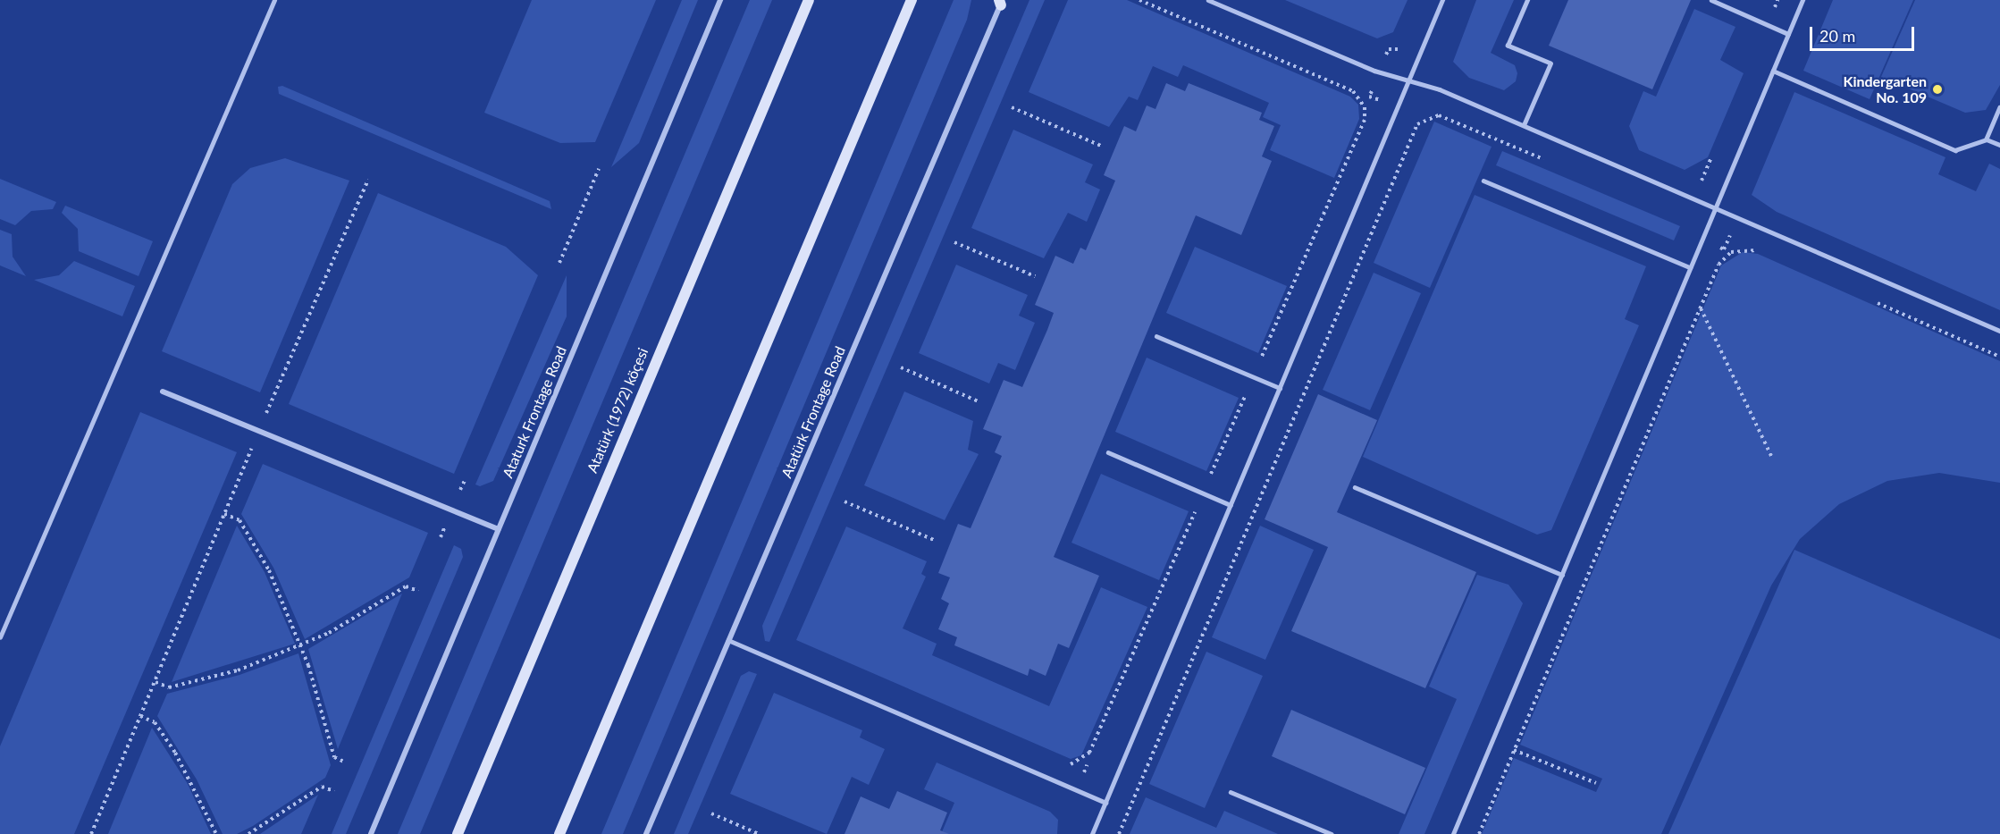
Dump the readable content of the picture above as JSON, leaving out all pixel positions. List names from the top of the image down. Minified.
{"streets":{"main road":["Atatürk (1972) köçesi"],"street":["Ataturk Frontage Road","Atatürk Frontage Road"]},"places":["Kindergarten No. 109"],"scale_bar":"20 m"}
